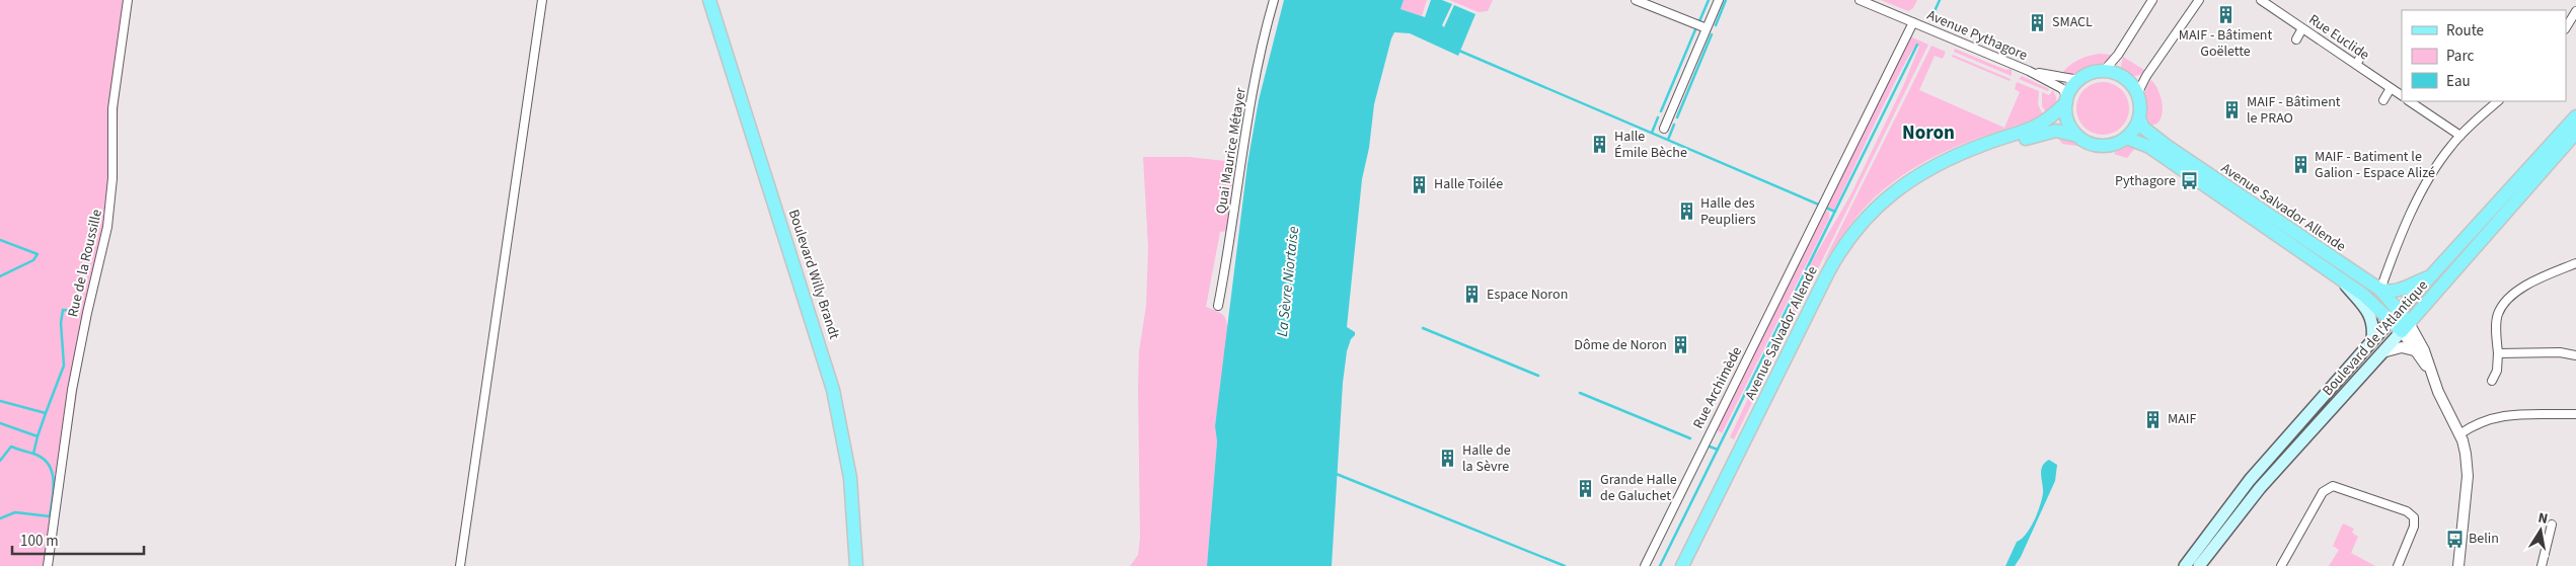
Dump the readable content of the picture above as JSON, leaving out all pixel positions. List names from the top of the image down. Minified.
{"streets":{"main road":["Avenue Salvador Allende","Boulevard Willy Brandt","Boulevard de l'Atlantique"],"street":["Avenue Pythagore","Rue Euclide","Quai Maurice Métayer","Rue de la Roussille","Rue Archimède"]},"crossings":[["Avenue Pythagore","Avenue Salvador Allende"],["Avenue Pythagore","Rue Archimède"],["Avenue Salvador Allende","Boulevard de l'Atlantique"]],"districts":["Noron"],"water":["La Sèvre Niortaise"],"places":{"building":["MAIF - Bâtiment Goëlette","SMACL","MAIF - Bâtiment le PRAO","Halle Émile Bèche","MAIF - Batiment le Galion - Espace Alizé","Halle Toilée","Halle des Peupliers","Espace Noron","Dôme de Noron","MAIF","Halle de la Sèvre","Grande Halle de Galuchet"],"bus stop":["Pythagore","Belin"]},"legend":["Route","Parc","Eau"],"scale_bar":"100 m","north":"top"}
